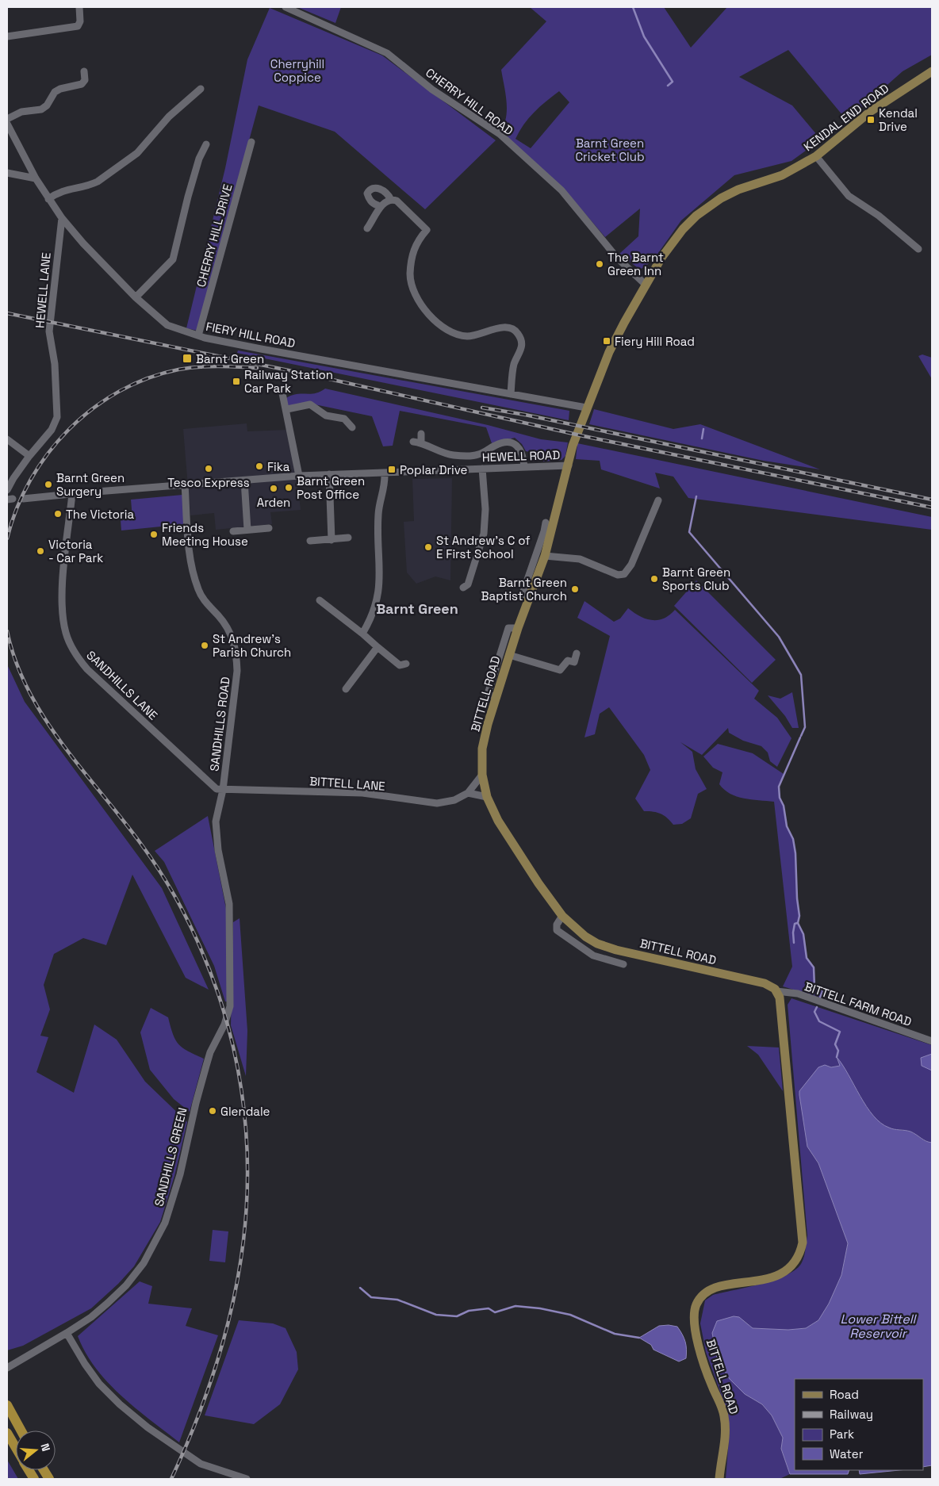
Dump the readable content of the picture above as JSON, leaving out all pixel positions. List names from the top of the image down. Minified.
{"streets":{"main road":["KENDAL END ROAD","BITTELL ROAD"],"street":["CHERRY HILL ROAD","CHERRY HILL DRIVE","HEWELL LANE","FIERY HILL ROAD","HEWELL ROAD","SANDHILLS LANE","SANDHILLS ROAD","BITTELL LANE","BITTELL FARM ROAD","SANDHILLS GREEN"]},"crossings":[["CHERRY HILL ROAD","KENDAL END ROAD"],["KENDAL END ROAD","FIERY HILL ROAD"],["KENDAL END ROAD","BITTELL ROAD"],["CHERRY HILL DRIVE","FIERY HILL ROAD"],["HEWELL LANE","FIERY HILL ROAD"],["FIERY HILL ROAD","BITTELL ROAD"],["HEWELL ROAD","SANDHILLS LANE"],["HEWELL ROAD","BITTELL ROAD"],["HEWELL ROAD","SANDHILLS ROAD"],["SANDHILLS LANE","SANDHILLS ROAD"],["SANDHILLS LANE","BITTELL LANE"],["SANDHILLS LANE","SANDHILLS GREEN"],["BITTELL ROAD","BITTELL LANE"],["BITTELL ROAD","BITTELL FARM ROAD"],["SANDHILLS ROAD","BITTELL LANE"],["SANDHILLS ROAD","SANDHILLS GREEN"],["BITTELL LANE","SANDHILLS GREEN"]],"districts":["Barnt Green"],"water":["Lower Bittell Reservoir"],"parks":["Cherryhill Coppice","Barnt Green Cricket Club"],"places":{"transit":["Kendal Drive","Fiery Hill Road","Barnt Green","Railway Station Car Park","Poplar Drive"],"other":["The Barnt Green Inn","Fika","Tesco Express","Barnt Green Surgery","Barnt Green Post Office","Arden","The Victoria","Friends Meeting House","St Andrew's C of E First School","Victoria - Car Park","Barnt Green Sports Club","Barnt Green Baptist Church","St Andrew's Parish Church","Glendale"]},"legend":["Road","Railway","Park","Water"],"north":"right"}
